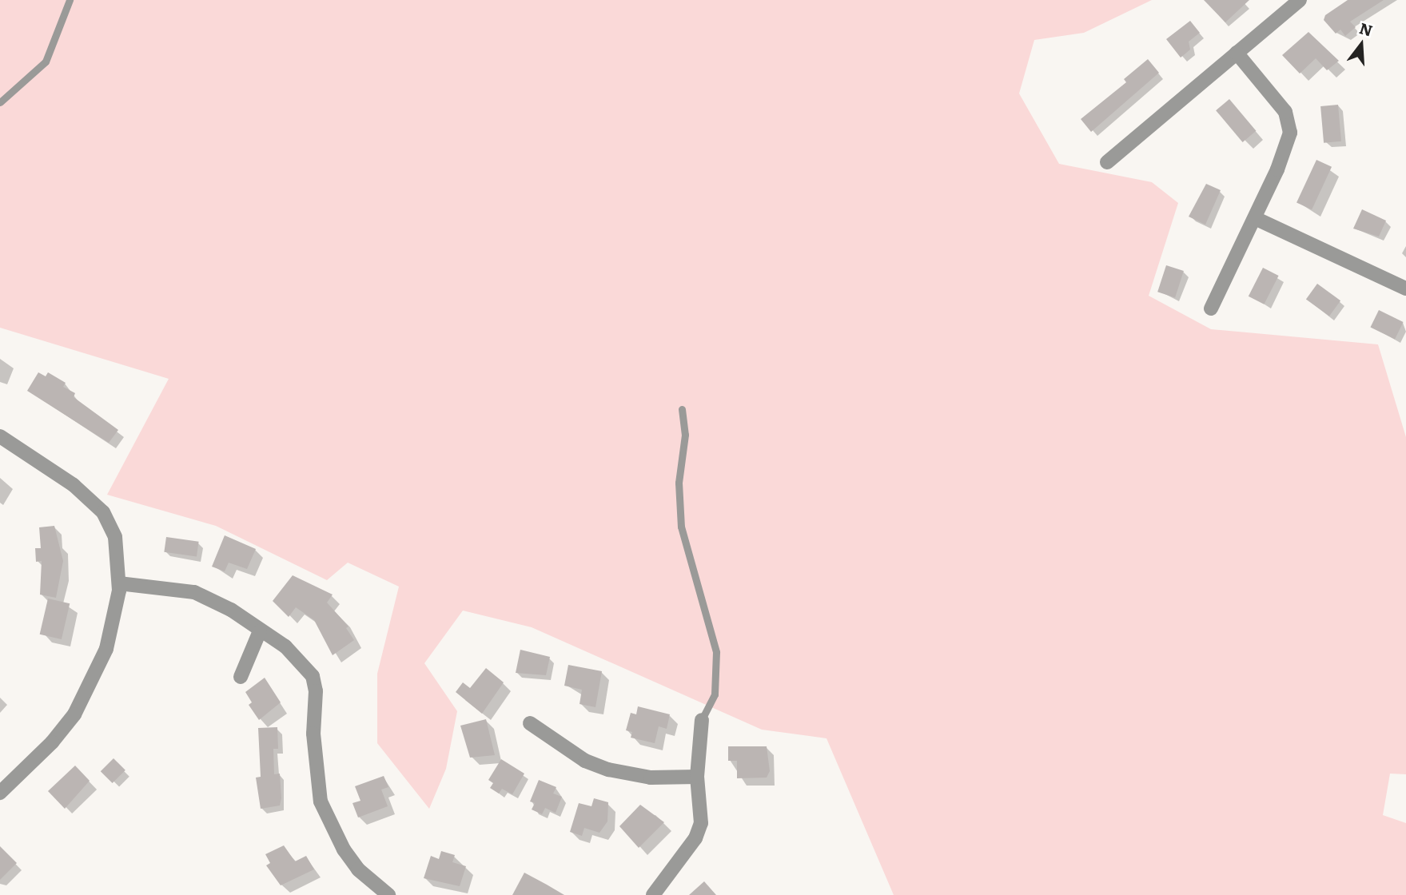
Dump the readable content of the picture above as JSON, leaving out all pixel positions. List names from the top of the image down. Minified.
{"north":"top"}
